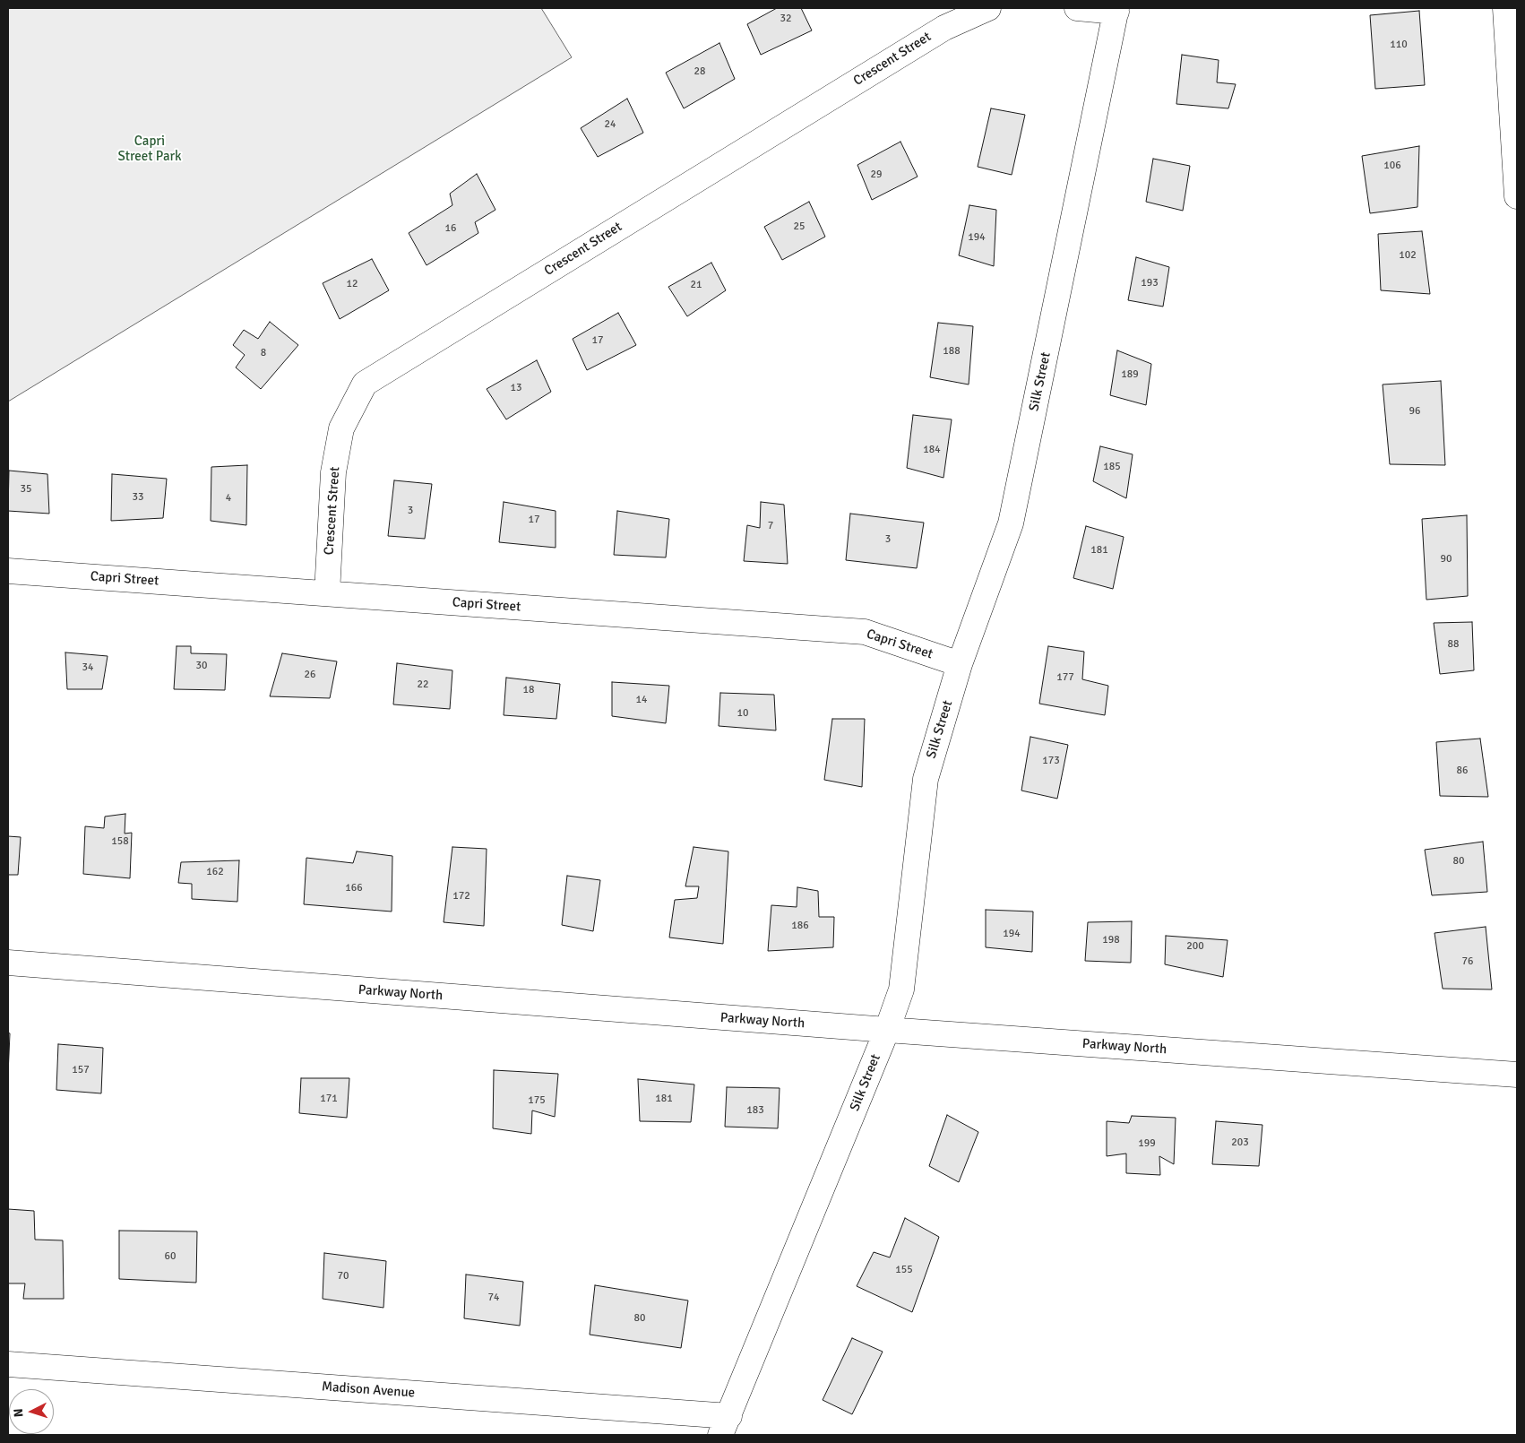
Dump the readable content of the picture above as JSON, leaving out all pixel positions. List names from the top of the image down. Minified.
{"streets":{"street":["Crescent Street","Silk Street","Capri Street","Parkway North","Madison Avenue"]},"crossings":[["Crescent Street","Capri Street"],["Silk Street","Capri Street"],["Silk Street","Parkway North"],["Silk Street","Madison Avenue"]],"parks":["Capri Street Park"],"house_numbers":["32","110","28","24","106","29","25","16","194","102","193","12","21","17","188","8","189","13","96","184","185","35","33","4","3","17","7","3","181","90","88","30","34","26","177","22","18","14","10","173","86","158","80","162","166","172","186","194","198","200","76","157","171","181","175","183","203","199","60","155","70","74","80"],"north":"left"}
